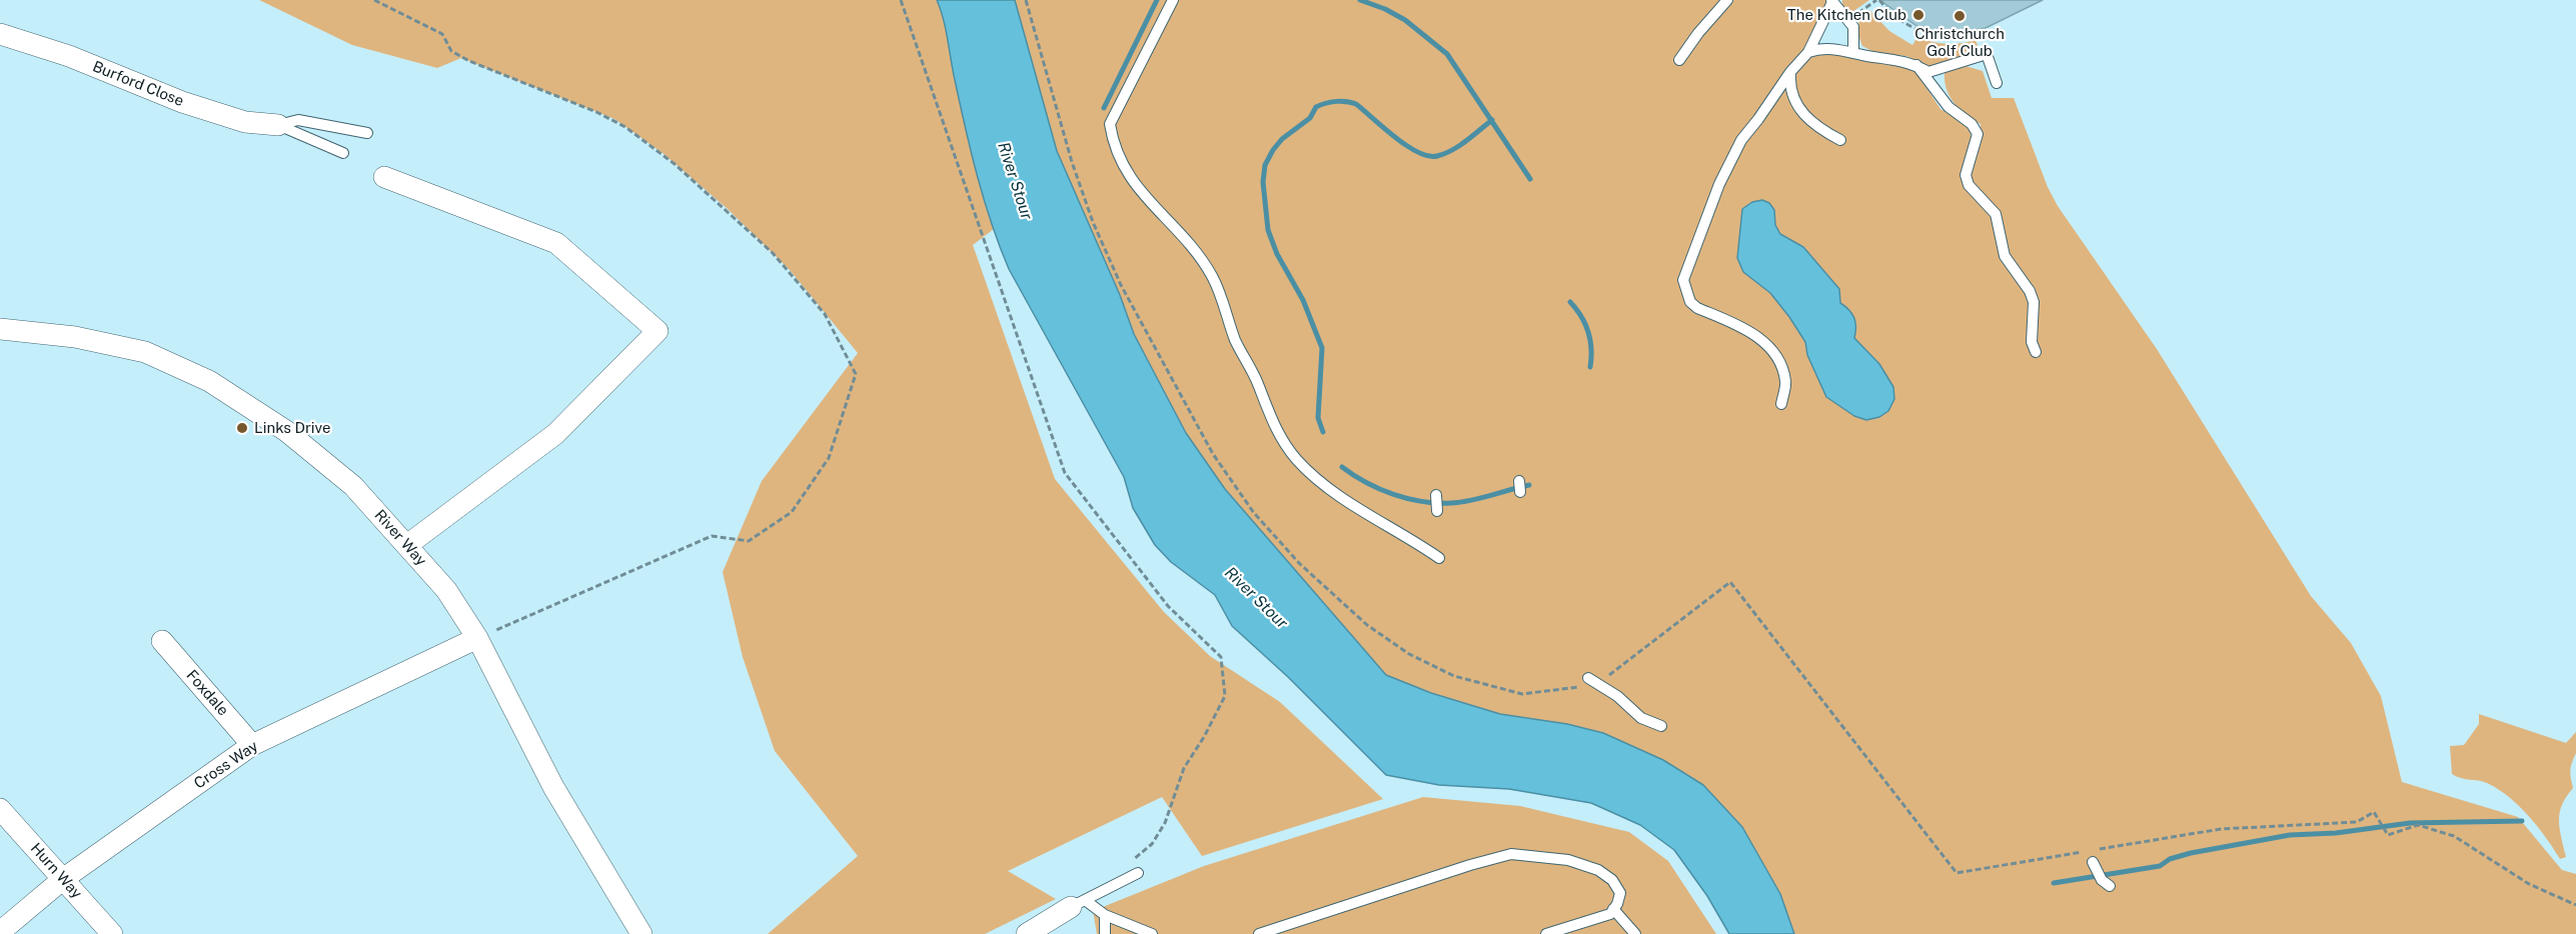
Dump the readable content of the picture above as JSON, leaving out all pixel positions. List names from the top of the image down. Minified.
{"streets":{"street":["Burford Close","River Way","Foxdale","Cross Way","Hurn Way"]},"crossings":[["River Way","Cross Way"],["Foxdale","Cross Way"],["Cross Way","Hurn Way"]],"water":["River Stour"],"places":["The Kitchen Club","Christchurch Golf Club","Links Drive"]}
